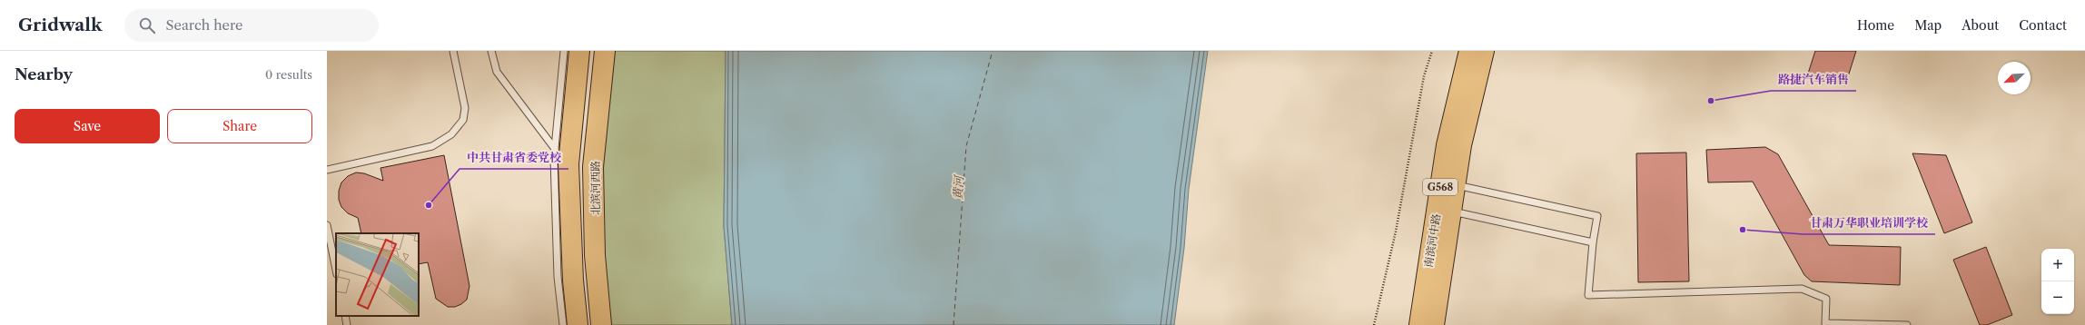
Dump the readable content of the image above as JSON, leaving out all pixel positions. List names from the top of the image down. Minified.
{"streets":{"main road":["G568","北滨河西路","南滨河中路"]},"water":["黄河"],"places":["路捷汽车销售","中共甘肃省委党校","甘肃万华职业培训学校"],"north":"bottom left","page":{"header":"Gridwalk","search":"Search here","nav":["Home","Map","About","Contact"],"heading":["Nearby","0 results"],"buttons":["Save","Share"],"map_buttons":["+","−"]}}
